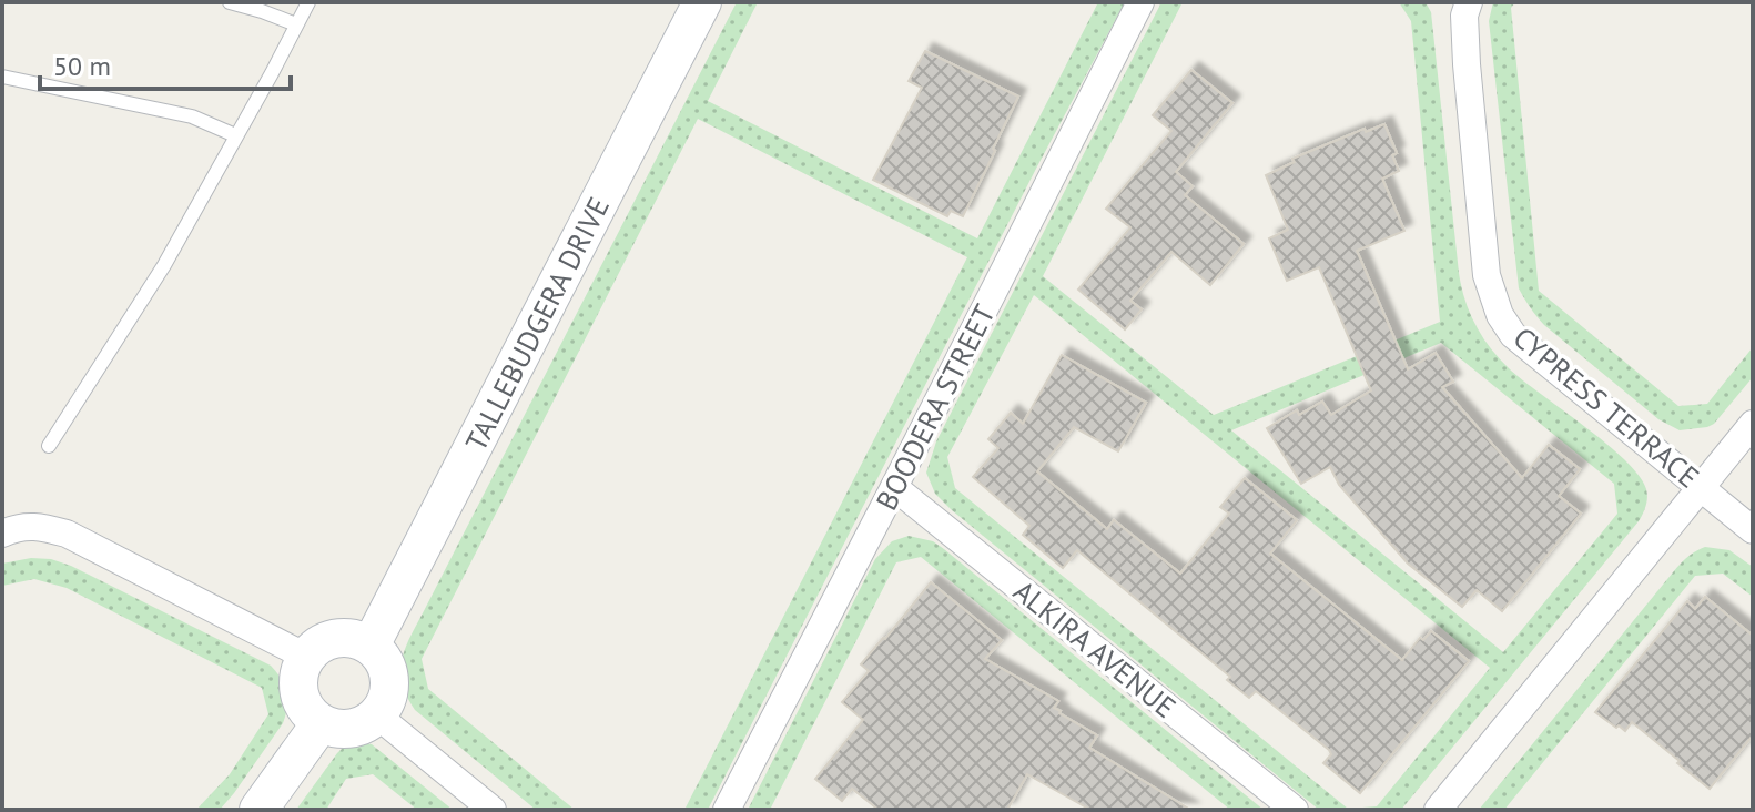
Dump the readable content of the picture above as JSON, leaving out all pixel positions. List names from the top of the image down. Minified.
{"streets":{"street":["TALLEBUDGERA DRIVE","BOODERA STREET","CYPRESS TERRACE","ALKIRA AVENUE"]},"crossings":[["BOODERA STREET","ALKIRA AVENUE"]],"scale_bar":"50 m"}
